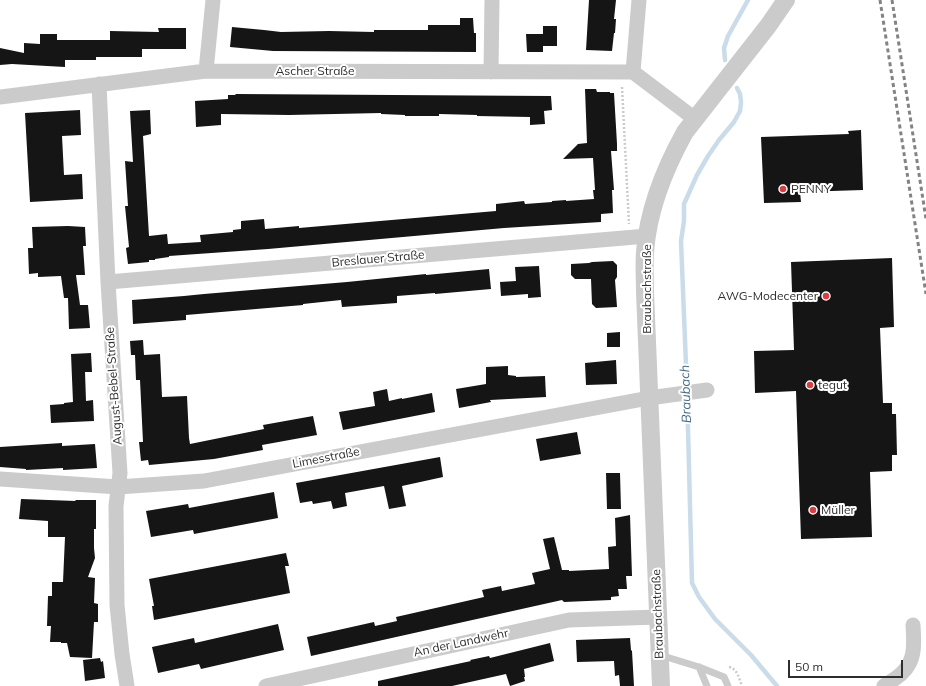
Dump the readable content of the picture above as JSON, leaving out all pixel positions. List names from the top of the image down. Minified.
{"streets":{"street":["Ascher Straße","Breslauer Straße","Braubachstraße","August-Bebel-Straße","Limesstraße","An der Landwehr"]},"crossings":[["Ascher Straße","August-Bebel-Straße"],["Breslauer Straße","Braubachstraße"],["Breslauer Straße","August-Bebel-Straße"],["Braubachstraße","Limesstraße"],["Braubachstraße","An der Landwehr"],["August-Bebel-Straße","Limesstraße"]],"water":["Braubach"],"places":["PENNY","AWG-Modecenter","tegut","Müller"],"scale_bar":"50 m"}
